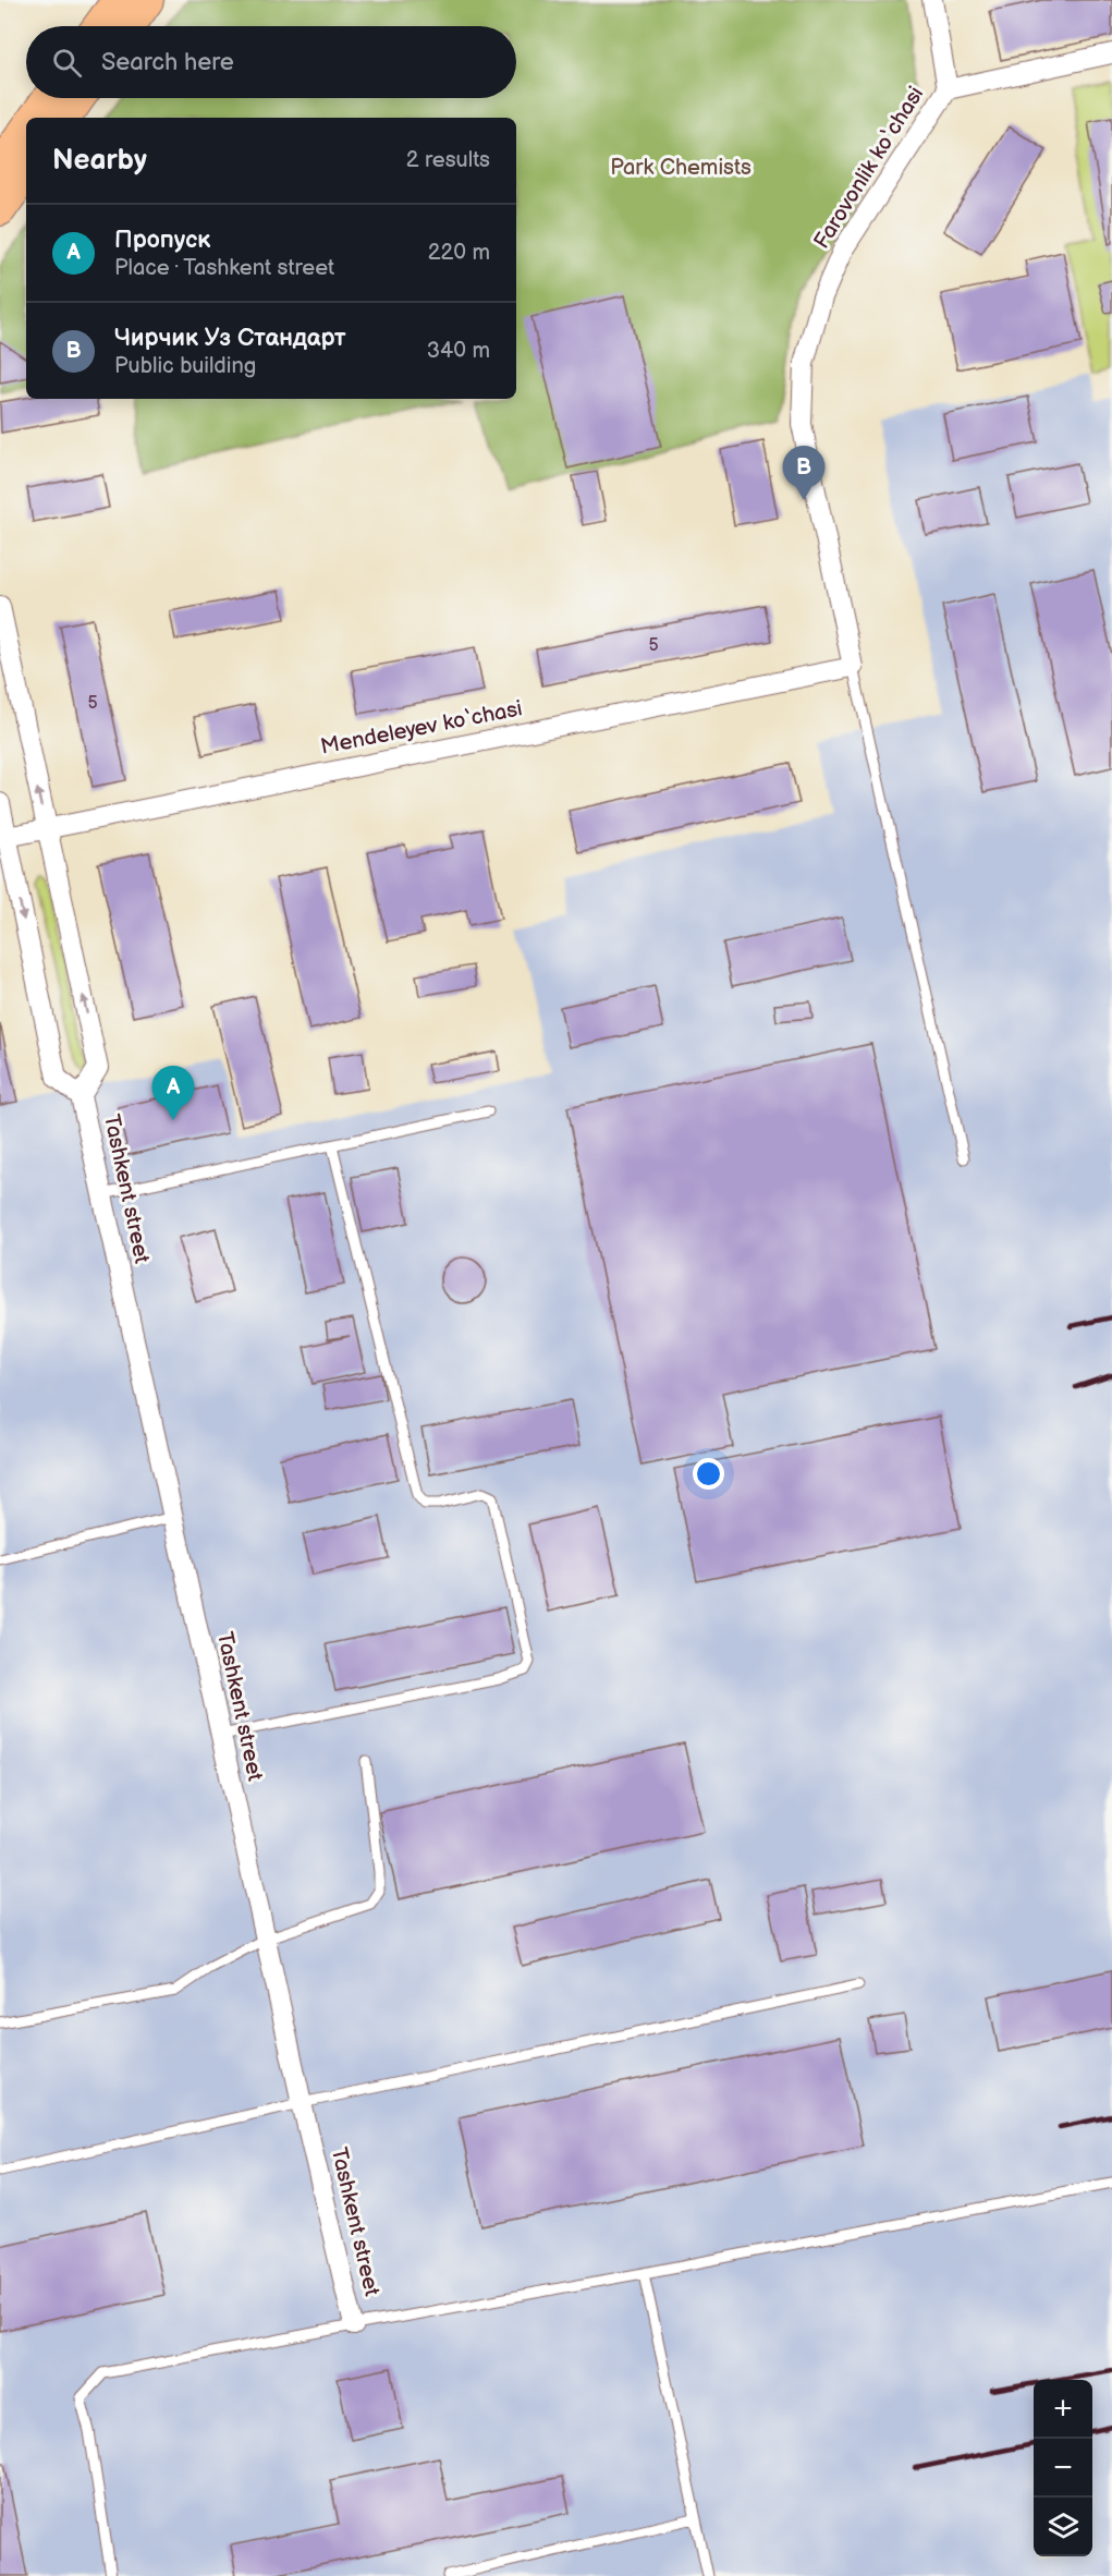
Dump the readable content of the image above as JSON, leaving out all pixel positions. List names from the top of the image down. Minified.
{"streets":{"street":["Farovonlik ko‘chasi","Mendeleyev ko‘chasi","Tashkent street"]},"crossings":[["Farovonlik ko‘chasi","Mendeleyev ko‘chasi"],["Mendeleyev ko‘chasi","Tashkent street"]],"parks":["Park Chemists"],"house_numbers":["5","5"],"page":{"search":"Search here","heading":["Nearby","2 results"],"list":[{"mark":"A","name":"Пропуск","note":"Place · Tashkent street","value":"220 m"},{"mark":"B","name":"Чирчик Уз Стандарт","note":"Public building","value":"340 m"}],"pins":["B","A"],"map_buttons":["+","−"]}}
